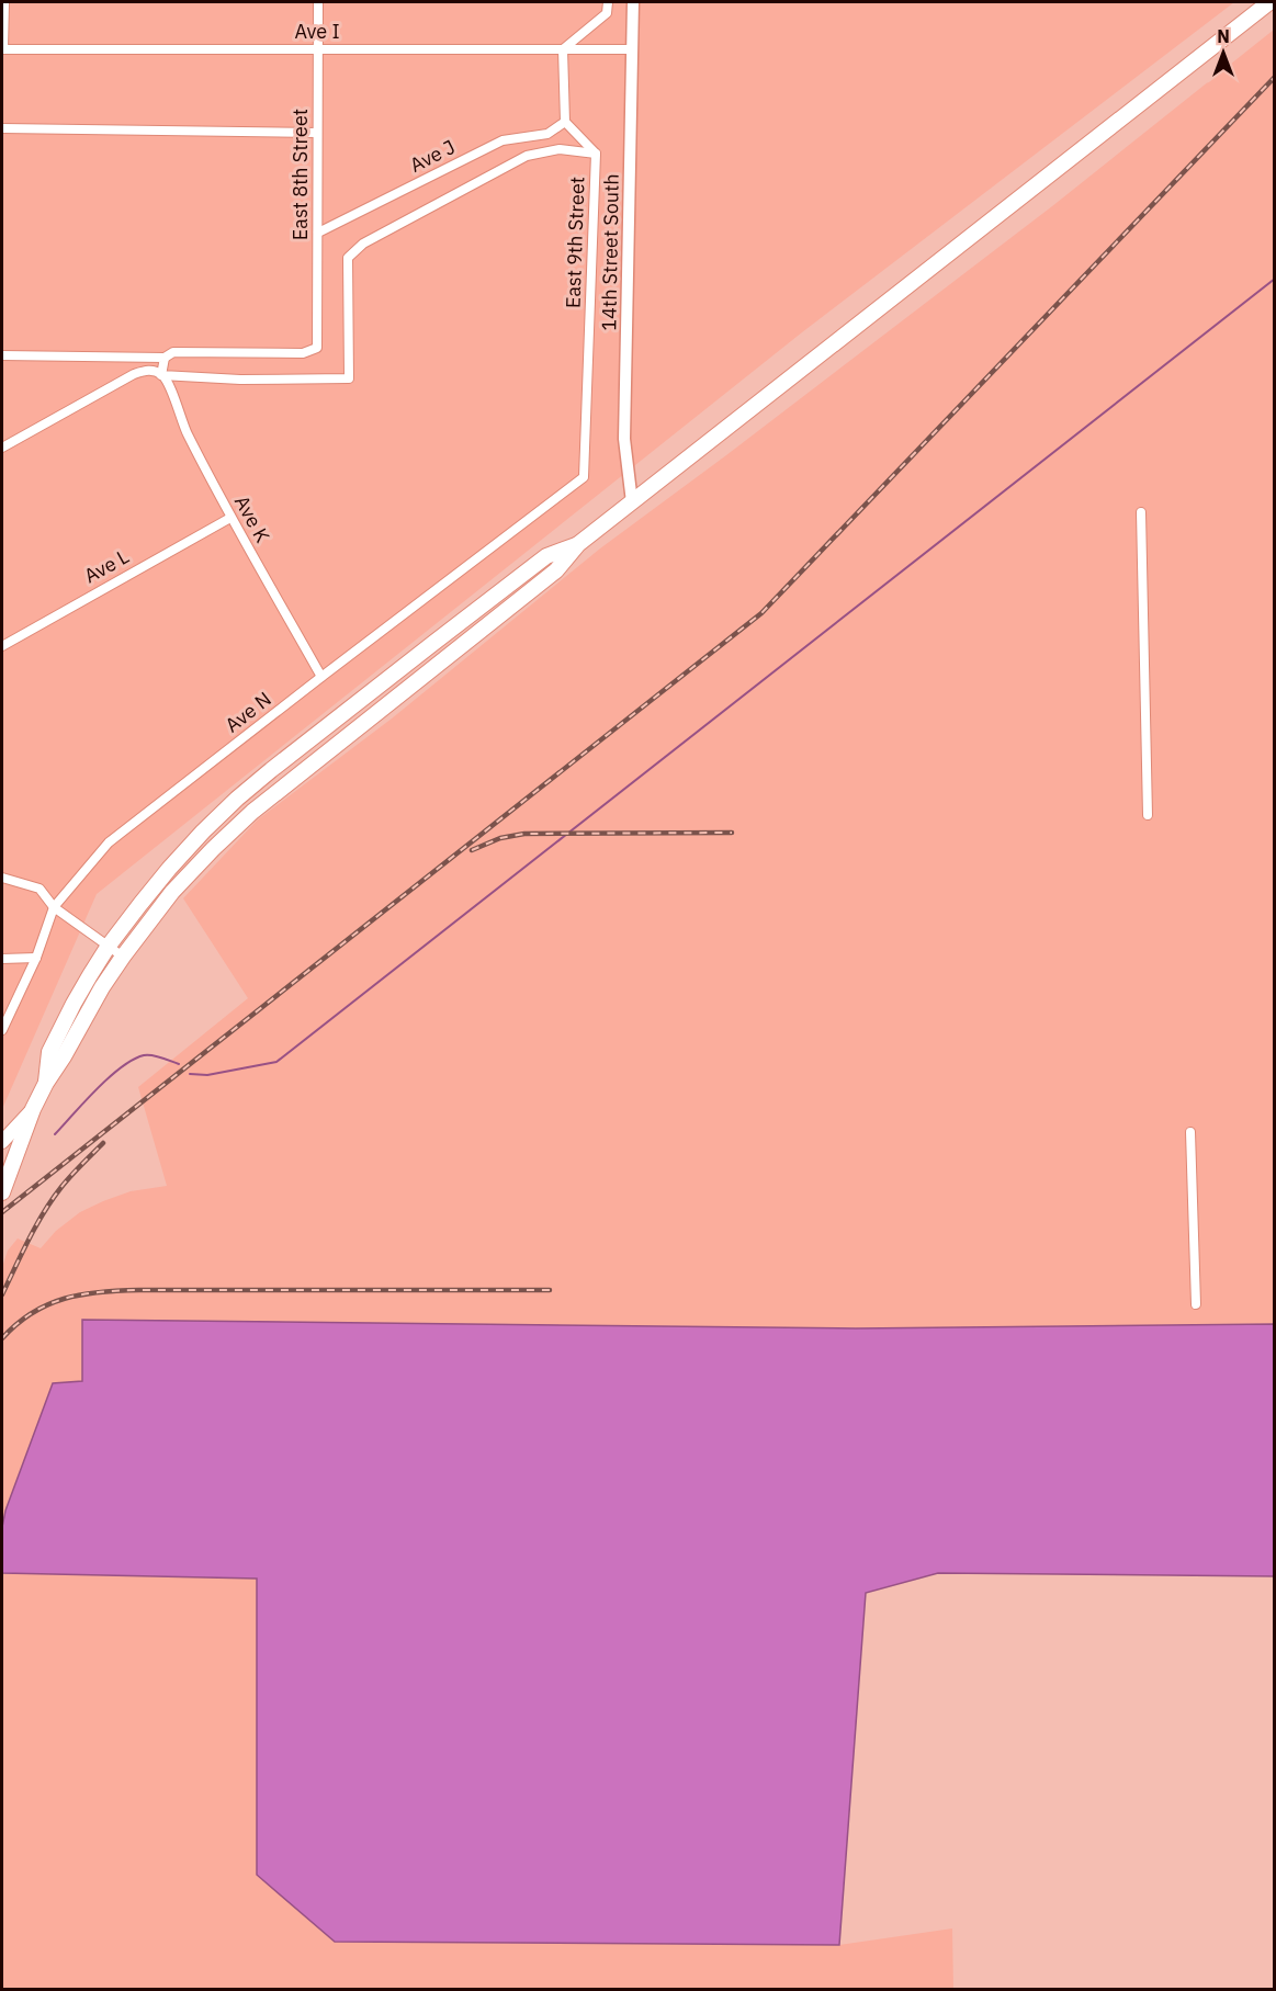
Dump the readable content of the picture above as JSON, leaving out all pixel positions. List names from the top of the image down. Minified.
{"streets":{"street":["Ave I","Ave J","East 8th Street","East 9th Street","14th Street South","Ave K","Ave L","Ave N"]},"crossings":[["Ave I","East 8th Street"],["Ave I","14th Street South"],["Ave J","East 8th Street"],["Ave J","East 9th Street"],["East 9th Street","Ave N"],["Ave K","Ave L"],["Ave K","Ave N"]],"north":"top"}
